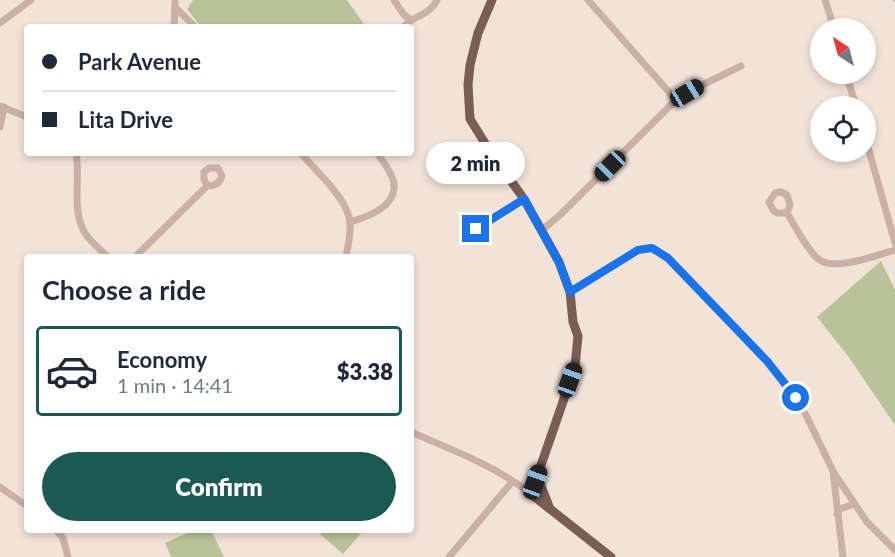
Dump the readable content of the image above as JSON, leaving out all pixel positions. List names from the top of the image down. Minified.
{"north":"top left","page":{"banner":["Park Avenue","Lita Drive"],"bubble":"2 min","heading":"Choose a ride","list":[{"name":"Economy","note":"1 min · 14:41","value":"$3.38"}],"buttons":"Confirm"}}
